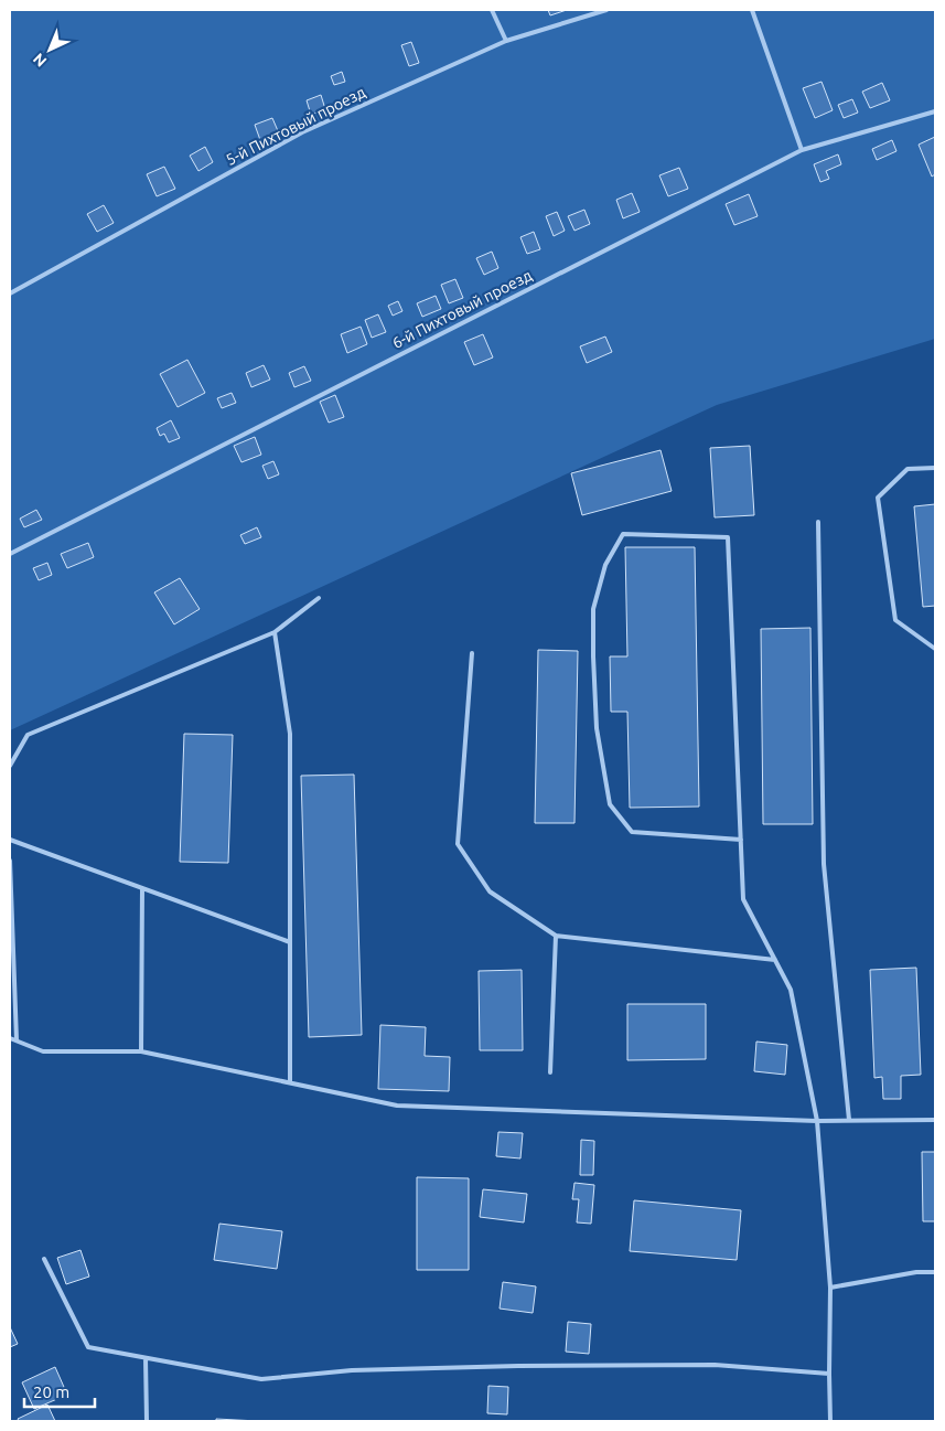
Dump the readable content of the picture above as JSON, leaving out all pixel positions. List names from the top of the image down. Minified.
{"streets":{"lane":["5-й Пихтовый проезд","6-й Пихтовый проезд"]},"scale_bar":"20 m","north":"bottom left"}
